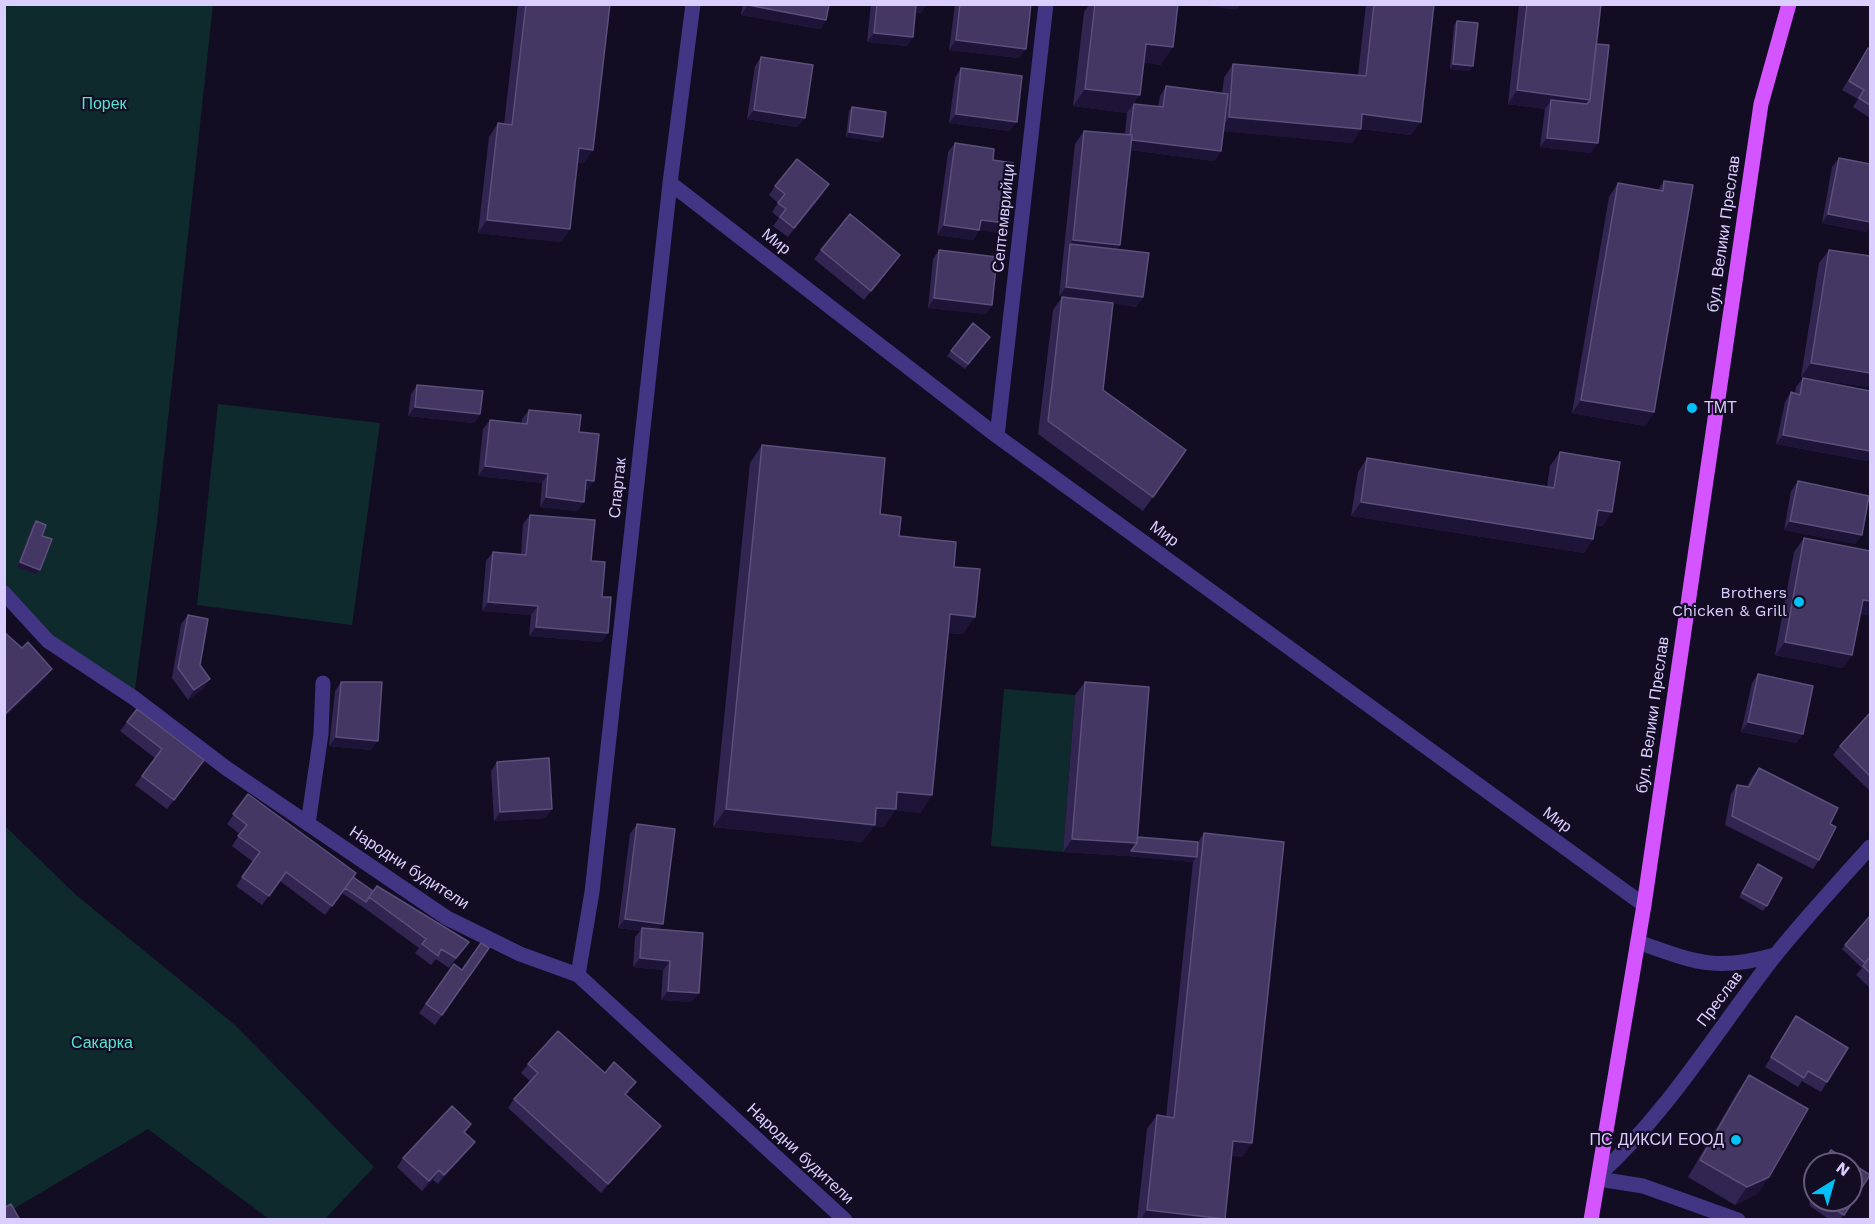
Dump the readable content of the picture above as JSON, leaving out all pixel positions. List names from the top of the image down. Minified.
{"streets":{"main road":["бул. Велики Преслав"],"street":["Септемврийци","Мир","Спартак","Народни будители","Преслав"]},"crossings":[["Септемврийци","Мир"],["бул. Велики Преслав","Мир"],["бул. Велики Преслав","Преслав"],["Мир","Спартак"],["Спартак","Народни будители"]],"parks":["Порек","Сакарка"],"places":["ТМТ","Brothers Chicken & Grill","ПС ДИКСИ ЕООД"],"north":"top right"}
